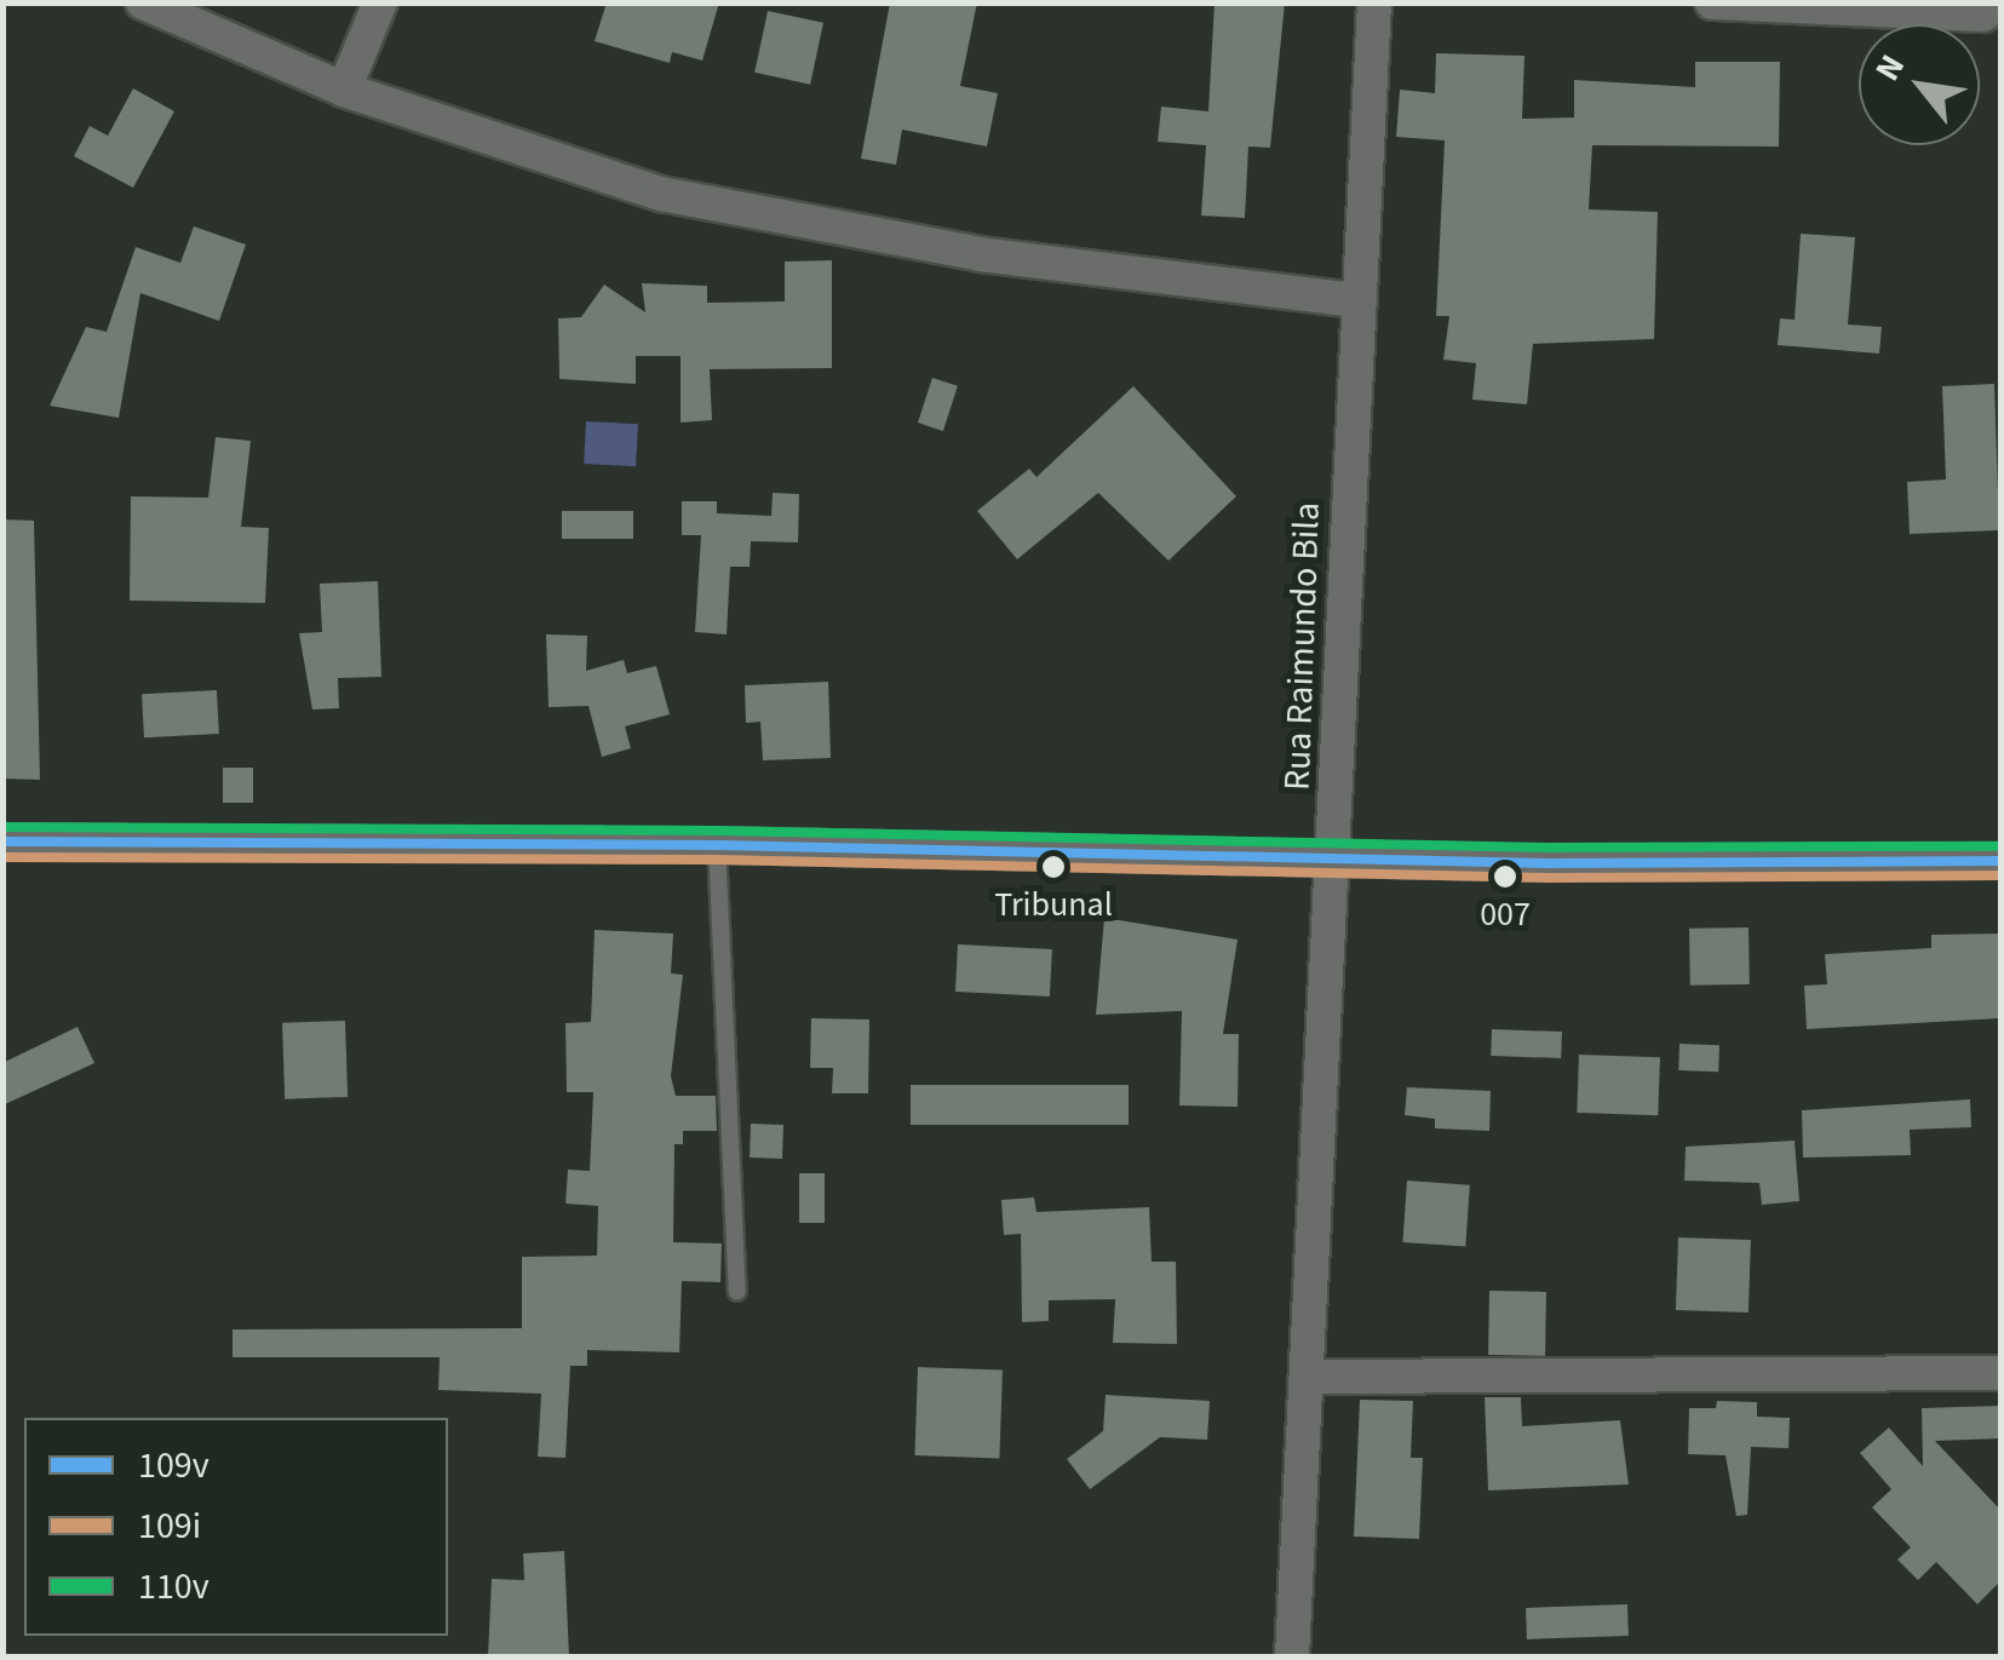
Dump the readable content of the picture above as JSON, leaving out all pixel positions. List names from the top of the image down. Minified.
{"streets":{"street":["Rua Raimundo Bila"]},"places":["Tribunal","007"],"lines":["transit line 110v","transit line 109v","transit line 109i"],"legend":["109v","109i","110v"],"north":"top left"}
